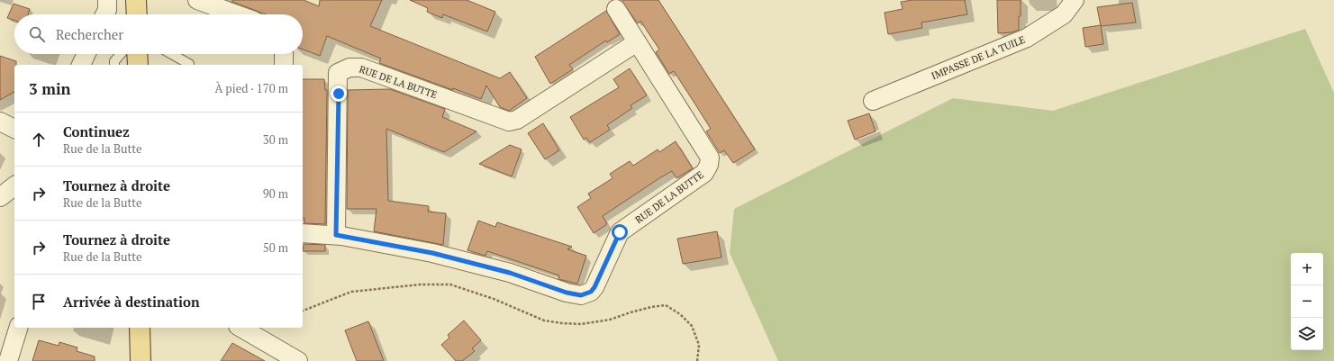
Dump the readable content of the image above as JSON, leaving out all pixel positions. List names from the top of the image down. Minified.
{"streets":{"street":["IMPASSE DE LA TUILE","RUE DE LA BUTTE"]},"page":{"search":"Rechercher","heading":["3 min","À pied · 170 m"],"list":[["Continuez","Rue de la Butte","30 m"],["Tournez à droite","Rue de la Butte","90 m"],["Tournez à droite","Rue de la Butte","50 m"],"Arrivée à destination"],"map_buttons":["+","−"]}}
